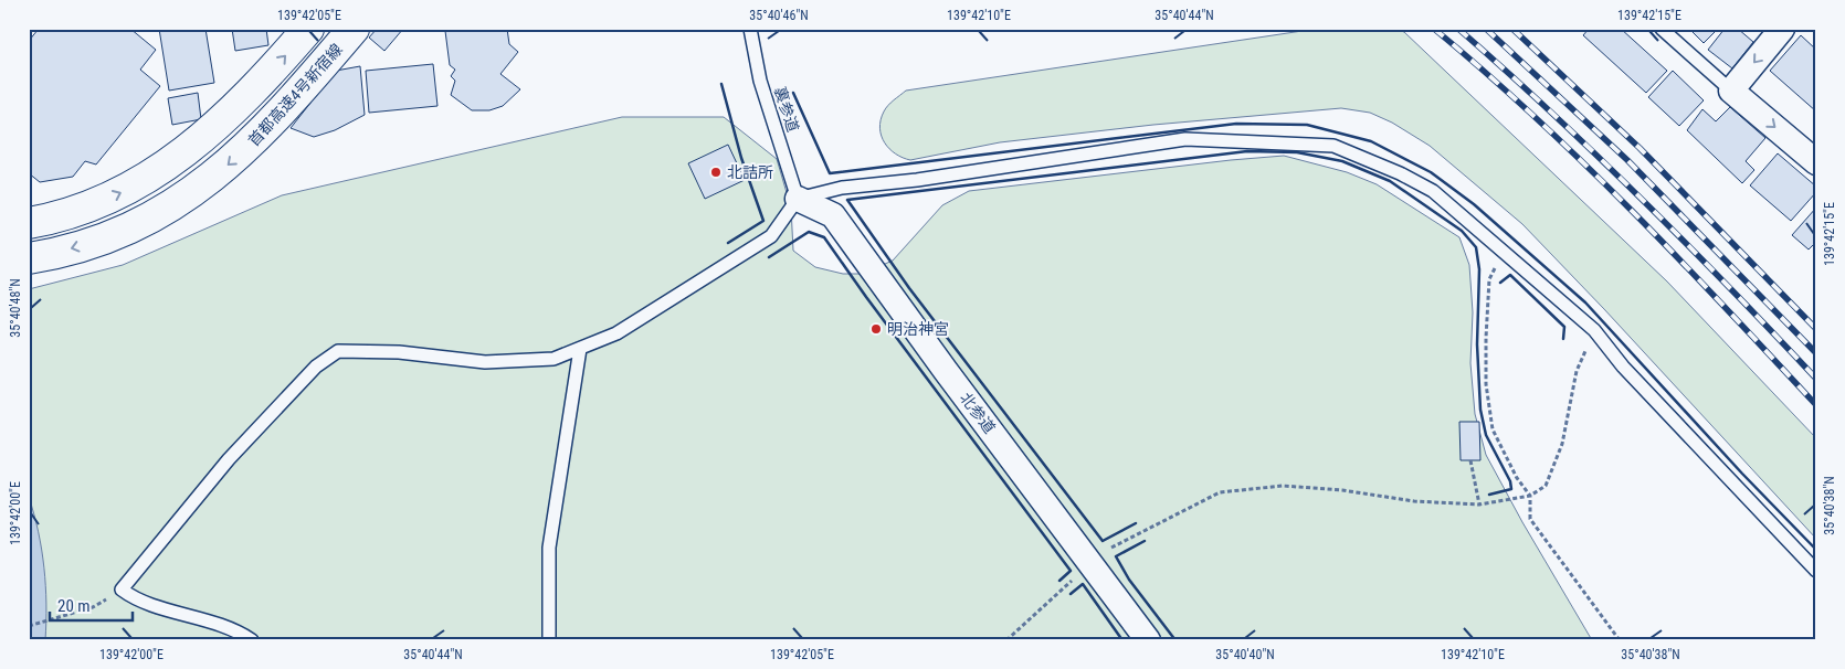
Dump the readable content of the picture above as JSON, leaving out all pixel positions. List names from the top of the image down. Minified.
{"streets":{"highway":["首都高速4号新宿線"],"street":["北参道"],"lane":["裏参道"]},"crossings":[["裏参道","北参道"]],"places":["北詰所","明治神宮"],"scale_bar":"20 m","coordinates":["139°42'05\"E","35°40'46\"N","139°42'10\"E","35°40'44\"N","139°42'15\"E","35°40'48\"N","35°40'38\"N","139°42'00\"E","35°40'40\"N"]}
